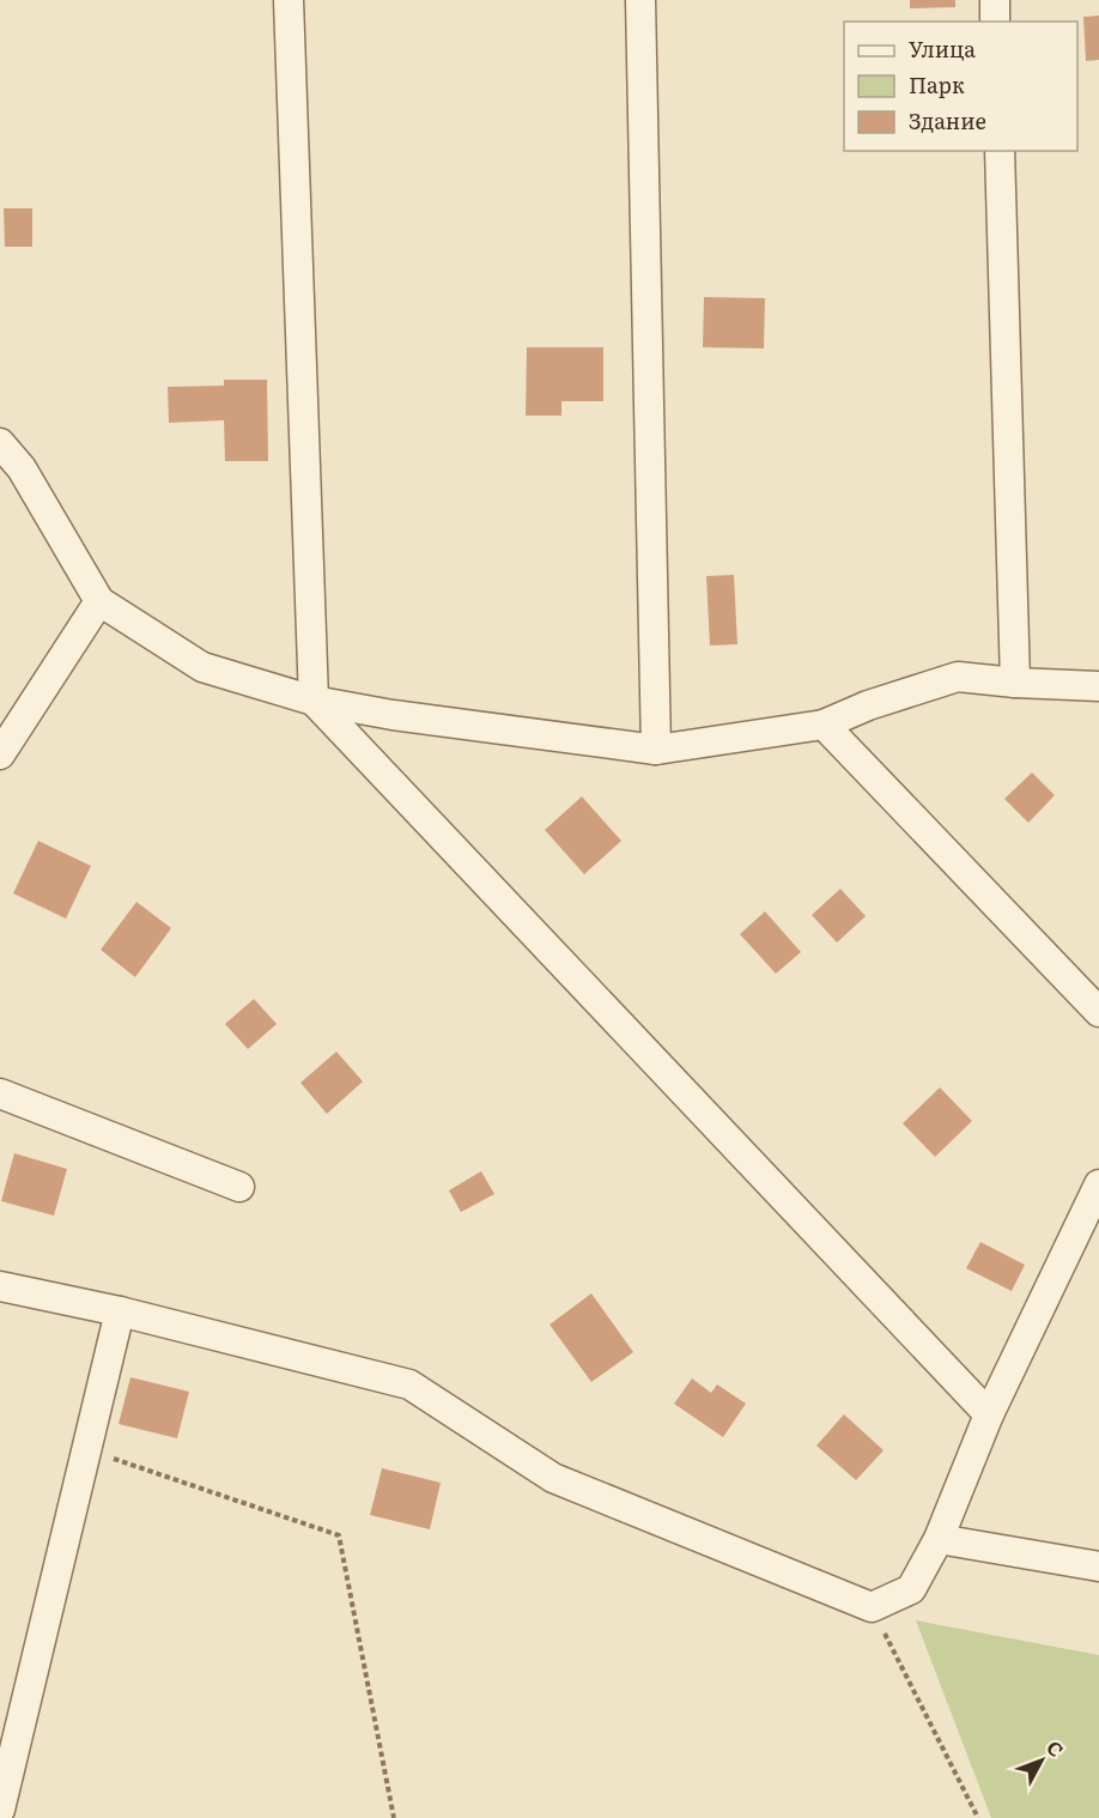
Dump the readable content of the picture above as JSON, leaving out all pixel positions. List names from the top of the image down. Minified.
{"legend":["Улица","Парк","Здание"],"north":"top right"}
